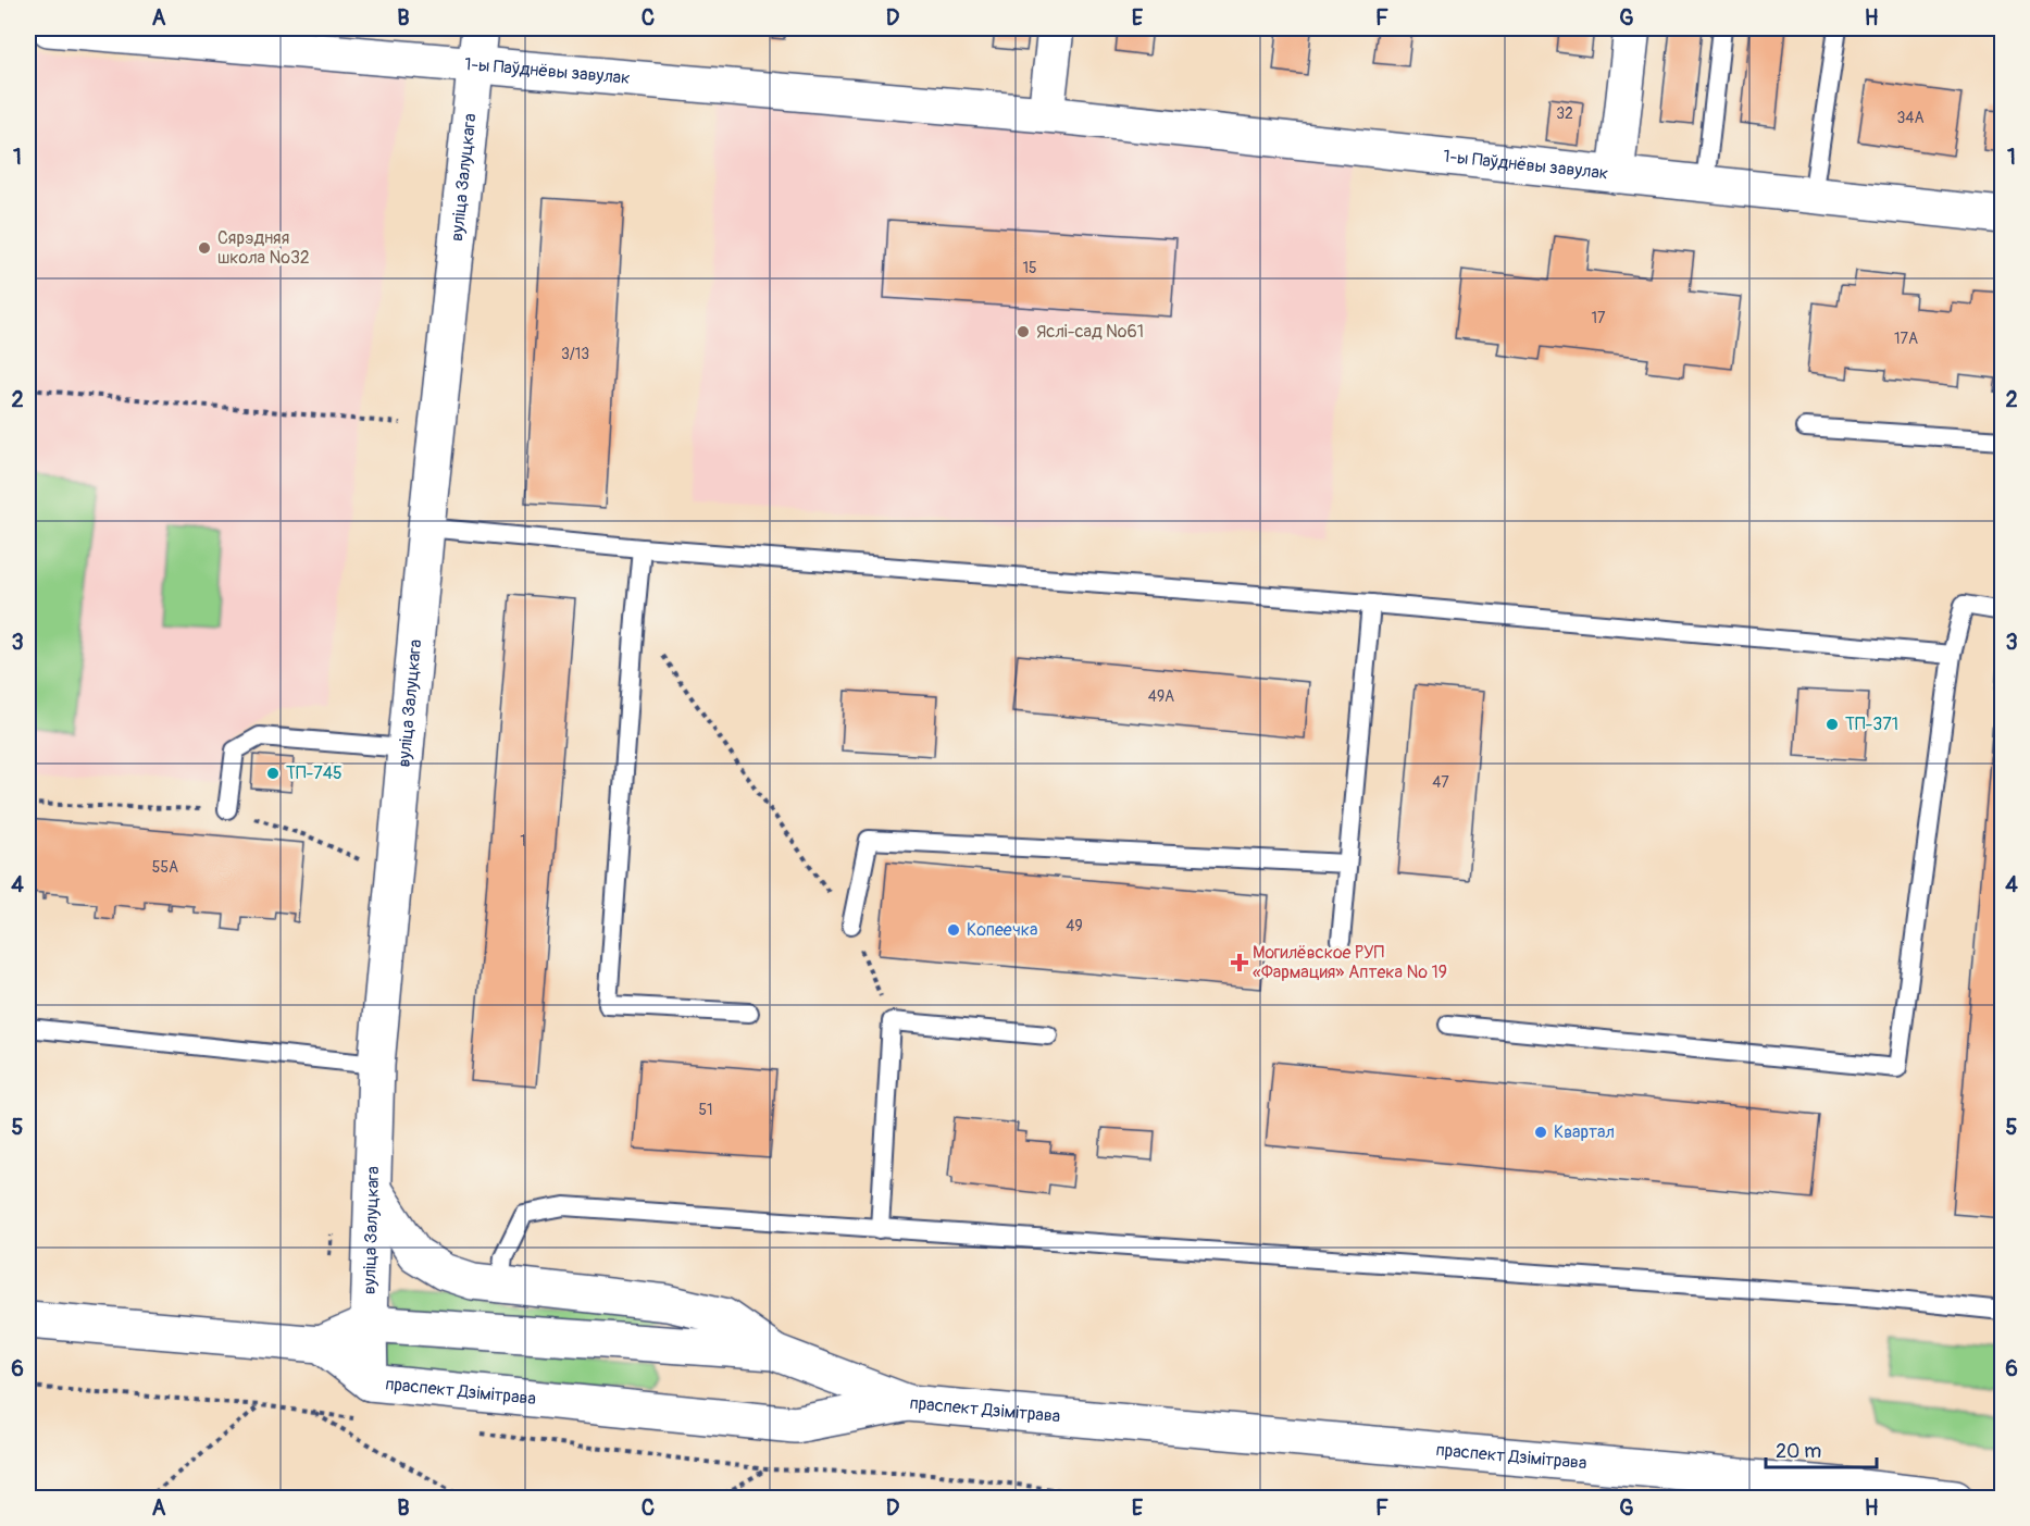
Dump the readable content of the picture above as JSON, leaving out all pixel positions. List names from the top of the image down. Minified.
{"streets":{"street":["1-ы Паўднёвы завулак","вуліца Залуцкага","праспект Дзімітрава"]},"crossings":[["1-ы Паўднёвы завулак","вуліца Залуцкага"],["вуліца Залуцкага","праспект Дзімітрава"]],"places":{"other":["Сярэдняя школа №32","Яслі-сад №61","ТП-371","ТП-745","Копеечка","Квартал"],"health":["Могилёвское РУП «Фармация» Аптека № 19"]},"house_numbers":["32","34А","15","17","17А","3/13","49А","47","1","55А","49","51"],"scale_bar":"20 m","grid":{"columns":["A","B","C","D","E","F","G","H"],"rows":["1","2","3","4","5","6"]}}
